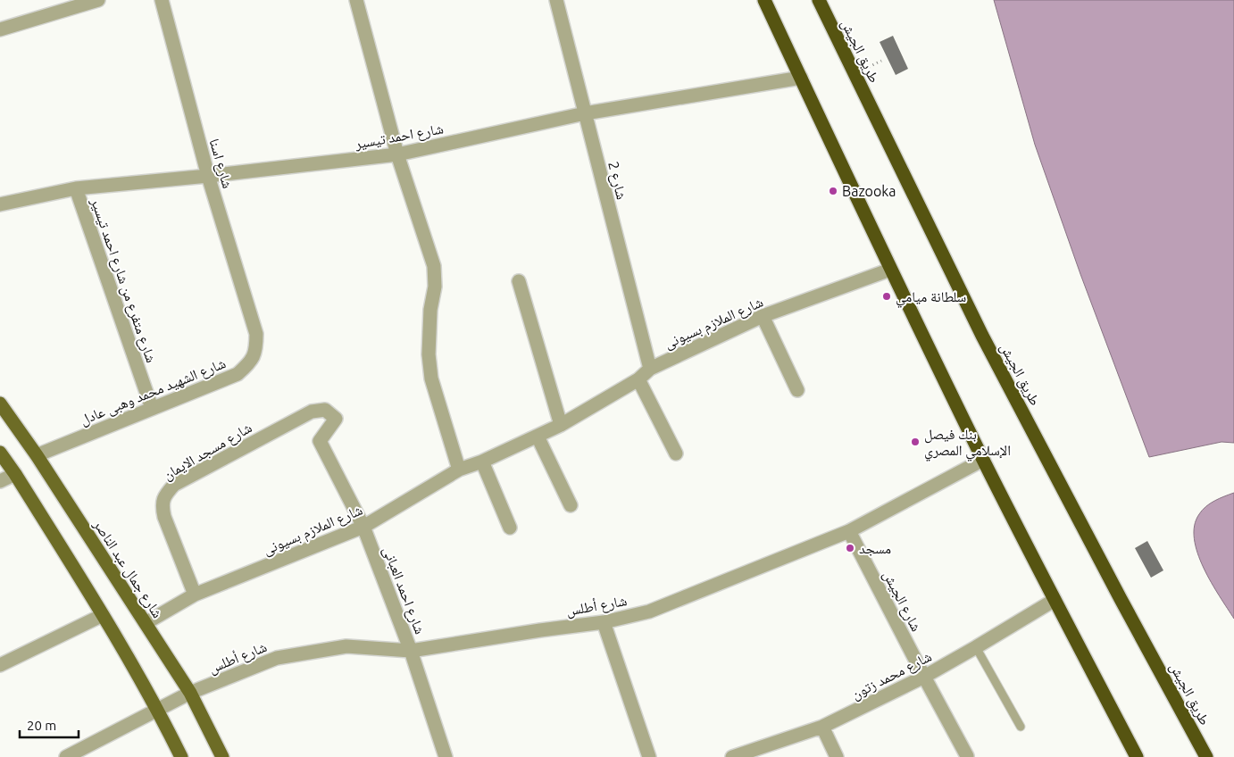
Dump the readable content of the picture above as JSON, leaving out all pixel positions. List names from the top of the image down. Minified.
{"streets":{"highway":["طريق الجيش"],"main road":["شارع جمال عبد الناصر"],"street":["شارع احمد تيسير","شارع اسنا","شارع 2","شارع متفرع من شارع احمد تيسير","شارع الملازم بسيونى","شارع الشهيد محمد وهبى عادل","شارع مسجد الايمان","شارع احمد العبانى","شارع الجيش","شارع أطلس","شارع محمد زتون"]},"crossings":[["شارع احمد تيسير","شارع اسنا"],["شارع احمد تيسير","شارع 2"],["شارع احمد تيسير","شارع متفرع من شارع احمد تيسير"],["شارع اسنا","شارع الشهيد محمد وهبى عادل"],["شارع 2","شارع الملازم بسيونى"],["شارع متفرع من شارع احمد تيسير","شارع الشهيد محمد وهبى عادل"],["شارع الملازم بسيونى","شارع مسجد الايمان"],["شارع الملازم بسيونى","شارع جمال عبد الناصر"],["شارع الملازم بسيونى","شارع احمد العبانى"],["شارع الشهيد محمد وهبى عادل","شارع جمال عبد الناصر"],["شارع مسجد الايمان","شارع احمد العبانى"],["شارع جمال عبد الناصر","شارع أطلس"],["شارع احمد العبانى","شارع أطلس"],["شارع الجيش","شارع أطلس"],["شارع الجيش","شارع محمد زتون"]],"places":["Bazooka","سلطانة ميامي","بنك فيصل الإسلامي المصري","مسجد"],"scale_bar":"20 m"}
